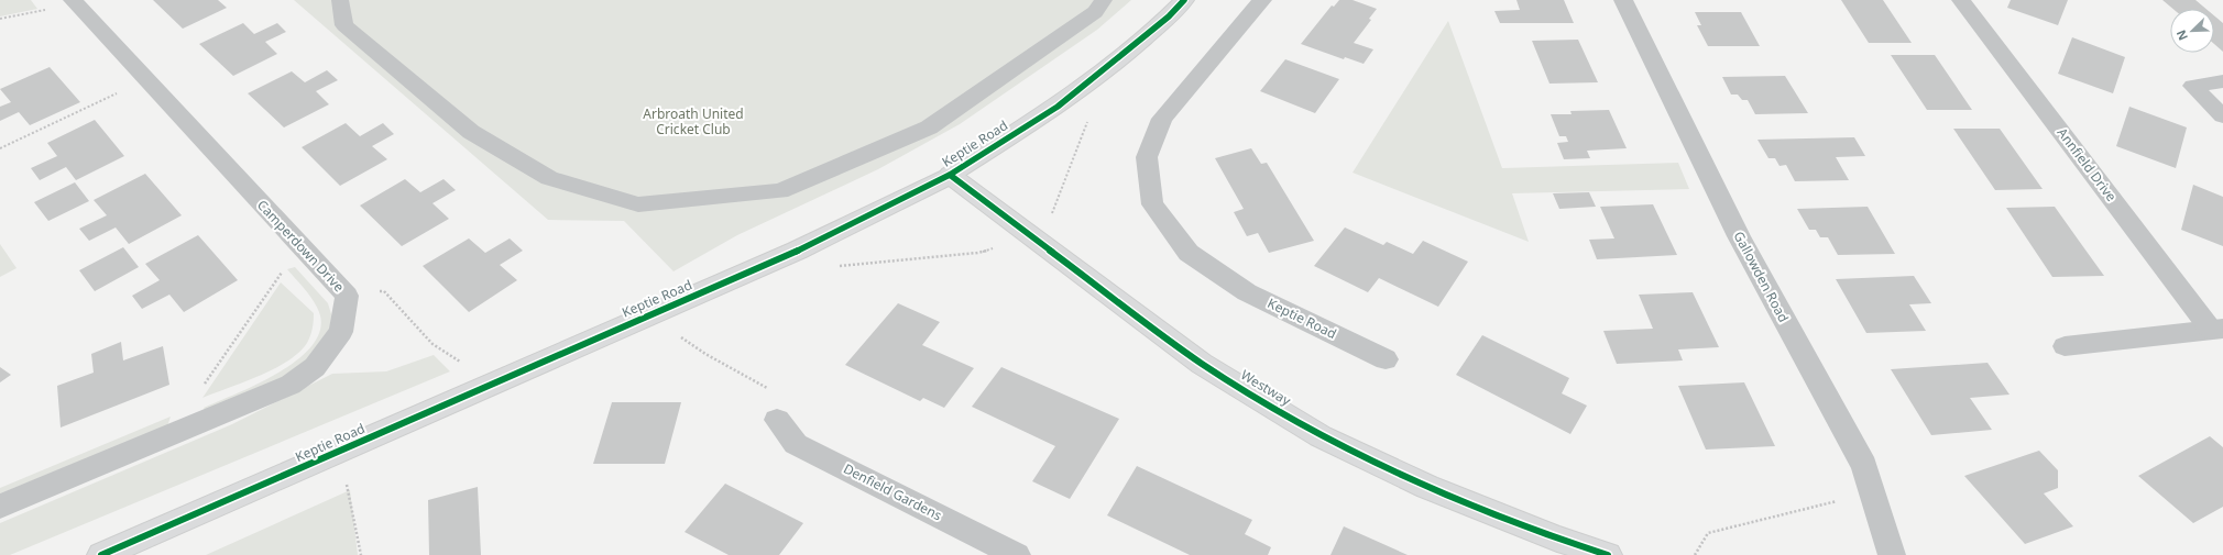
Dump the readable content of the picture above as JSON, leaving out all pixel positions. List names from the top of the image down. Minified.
{"streets":{"main road":["Keptie Road","Westway"],"street":["Annfield Drive","Camperdown Drive","Gallowden Road","Denfield Gardens"]},"crossings":[["Keptie Road","Westway"]],"parks":["Arbroath United Cricket Club"],"north":"bottom left"}
